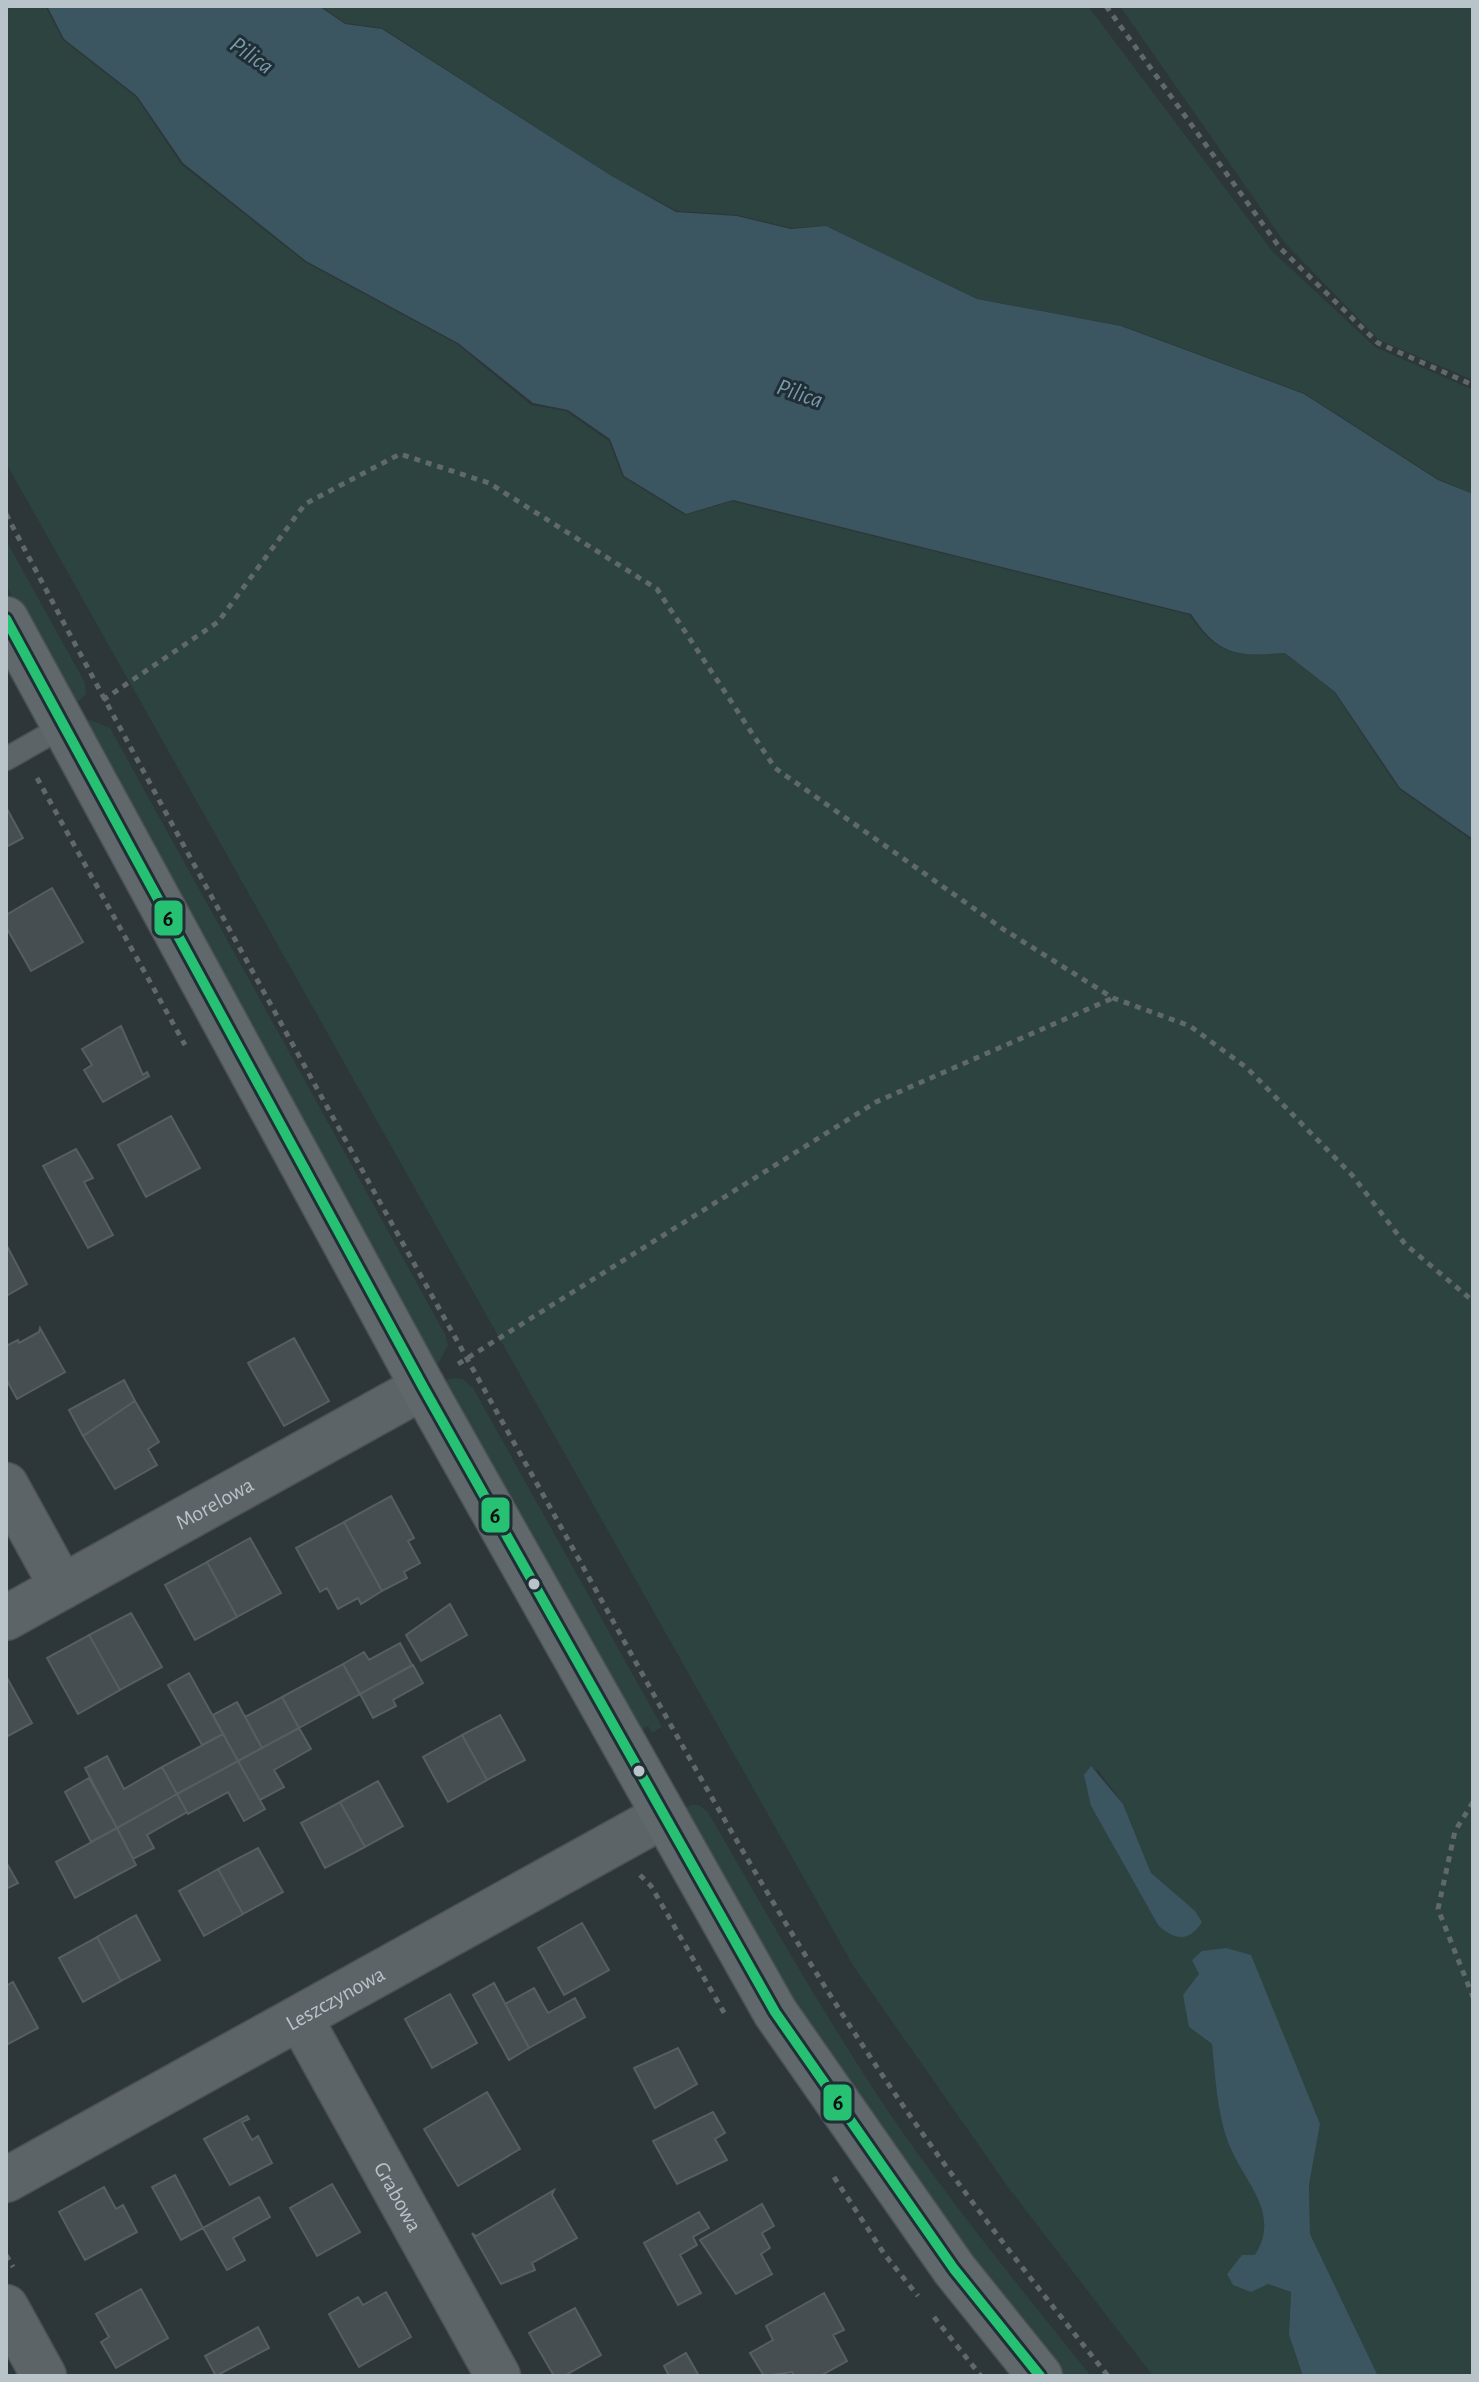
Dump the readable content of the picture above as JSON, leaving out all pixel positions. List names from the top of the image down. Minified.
{"streets":{"street":["Morelowa","Leszczynowa","Grabowa"]},"crossings":[["Leszczynowa","Grabowa"]],"water":["Pilica"],"lines":["transit line 6"]}
